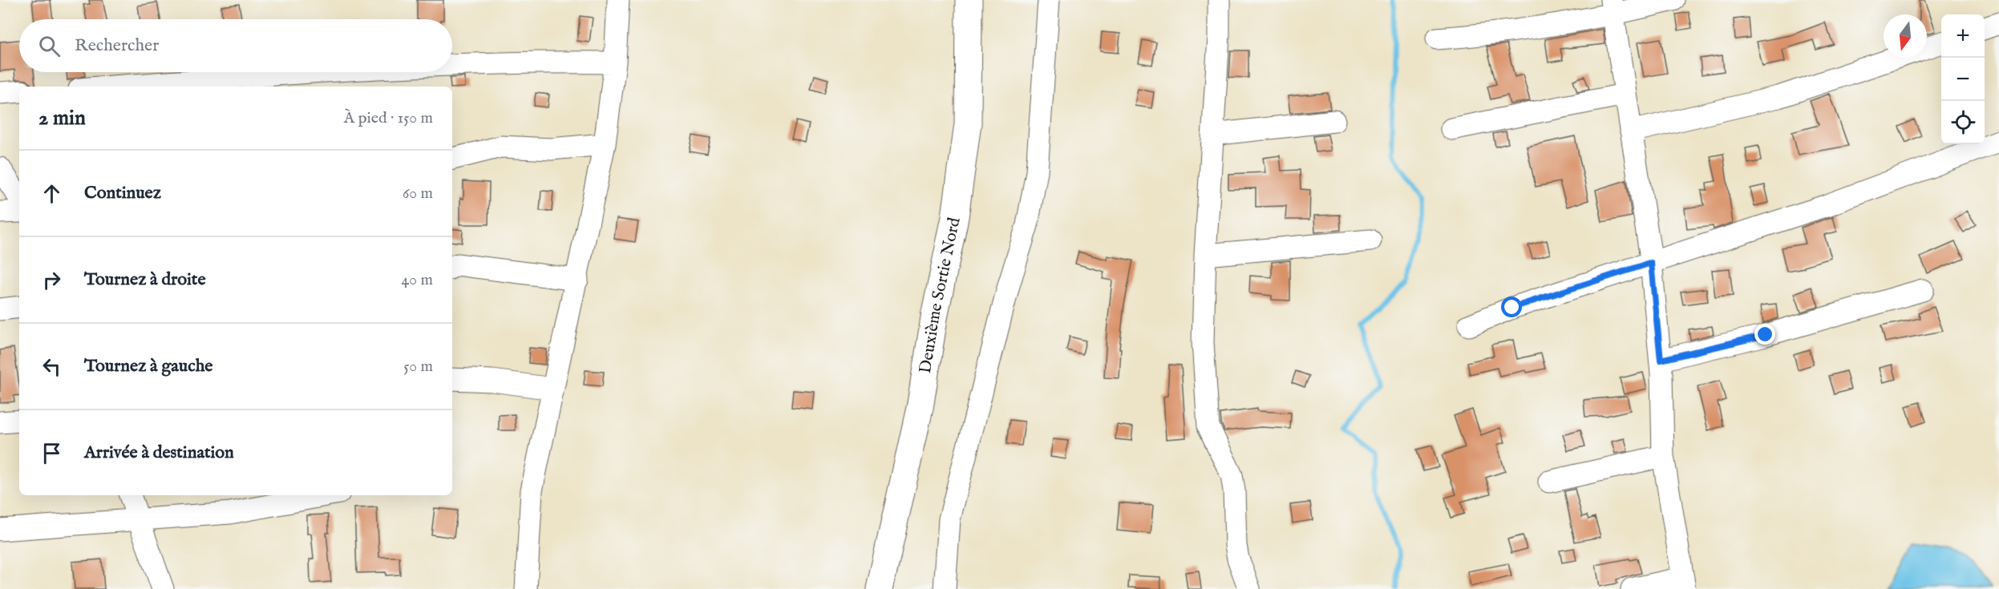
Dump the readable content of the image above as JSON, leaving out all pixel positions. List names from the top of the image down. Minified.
{"streets":{"main road":["Deuxième Sortie Nord"]},"north":"bottom","page":{"map_buttons":["+","−"],"search":"Rechercher","heading":["2 min","À pied · 150 m"],"list":[["Continuez","60 m"],["Tournez à droite","40 m"],["Tournez à gauche","50 m"],"Arrivée à destination"]}}
